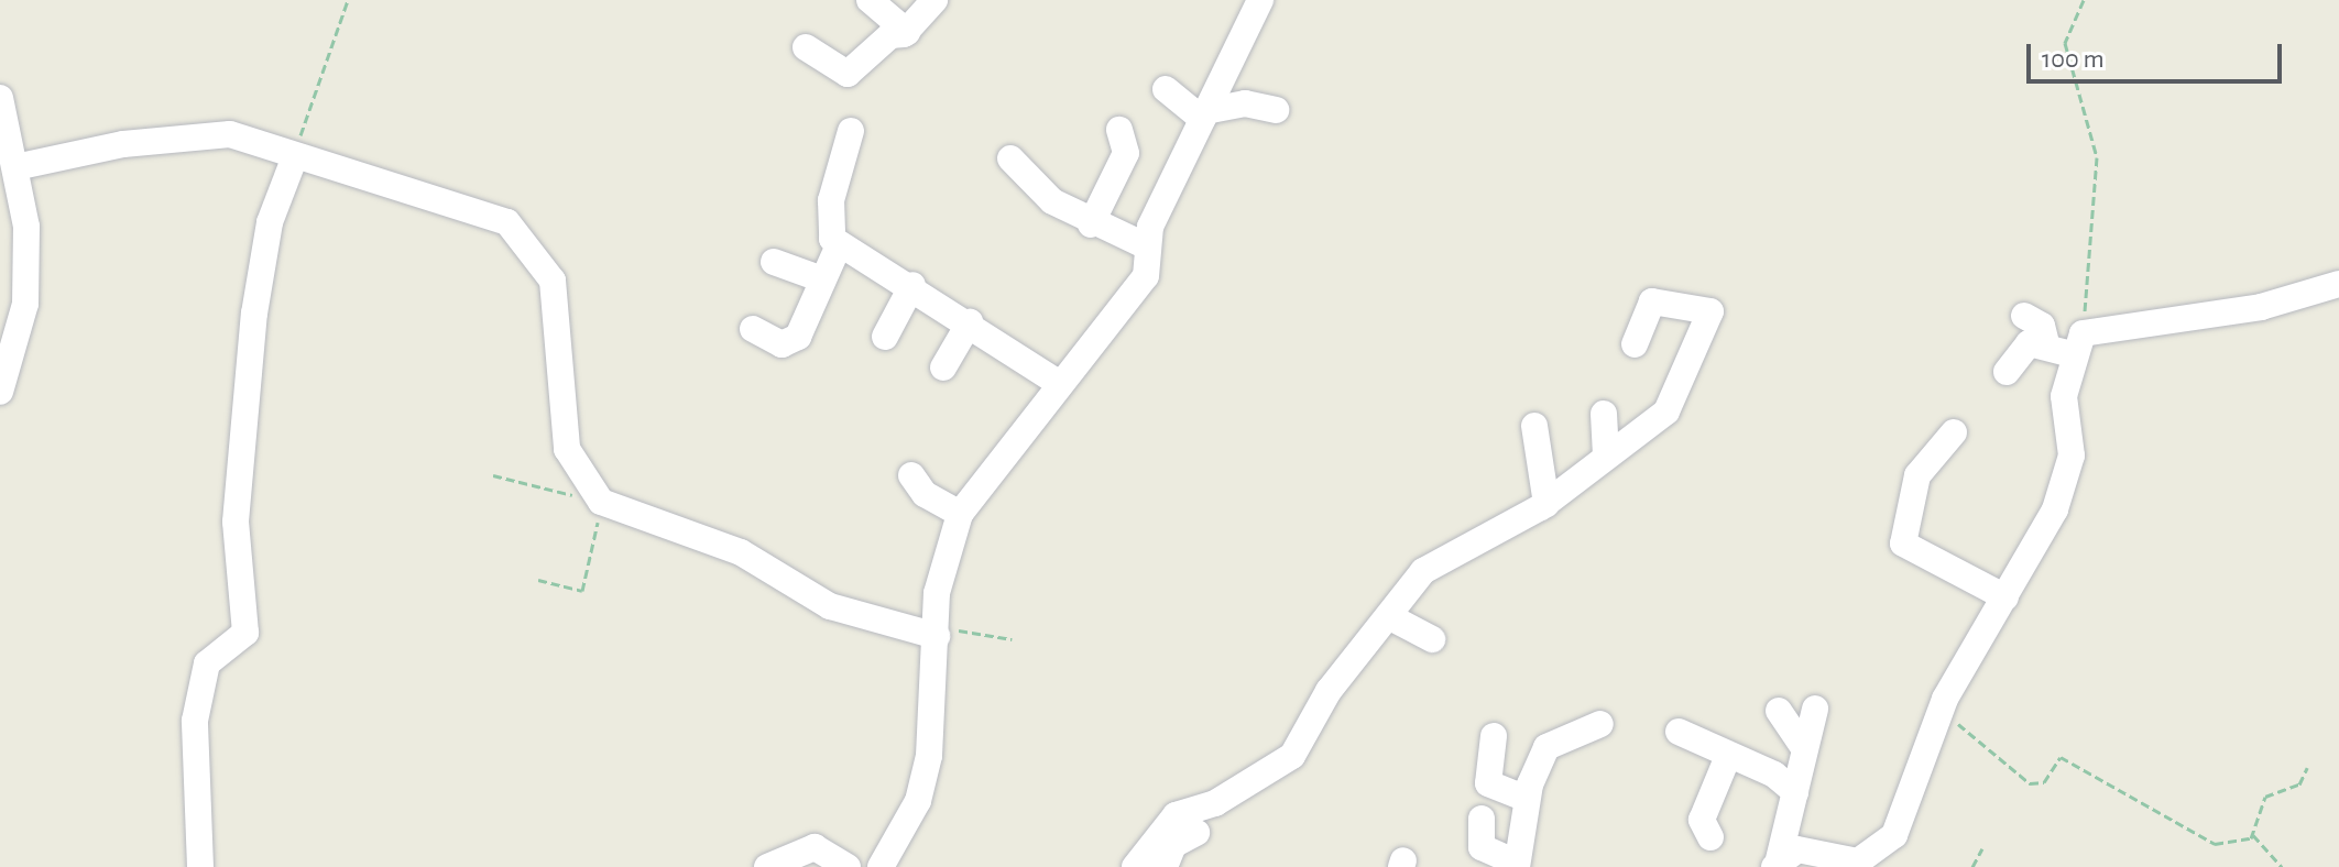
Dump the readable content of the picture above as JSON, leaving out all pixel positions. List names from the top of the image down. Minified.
{"scale_bar":"100 m"}
